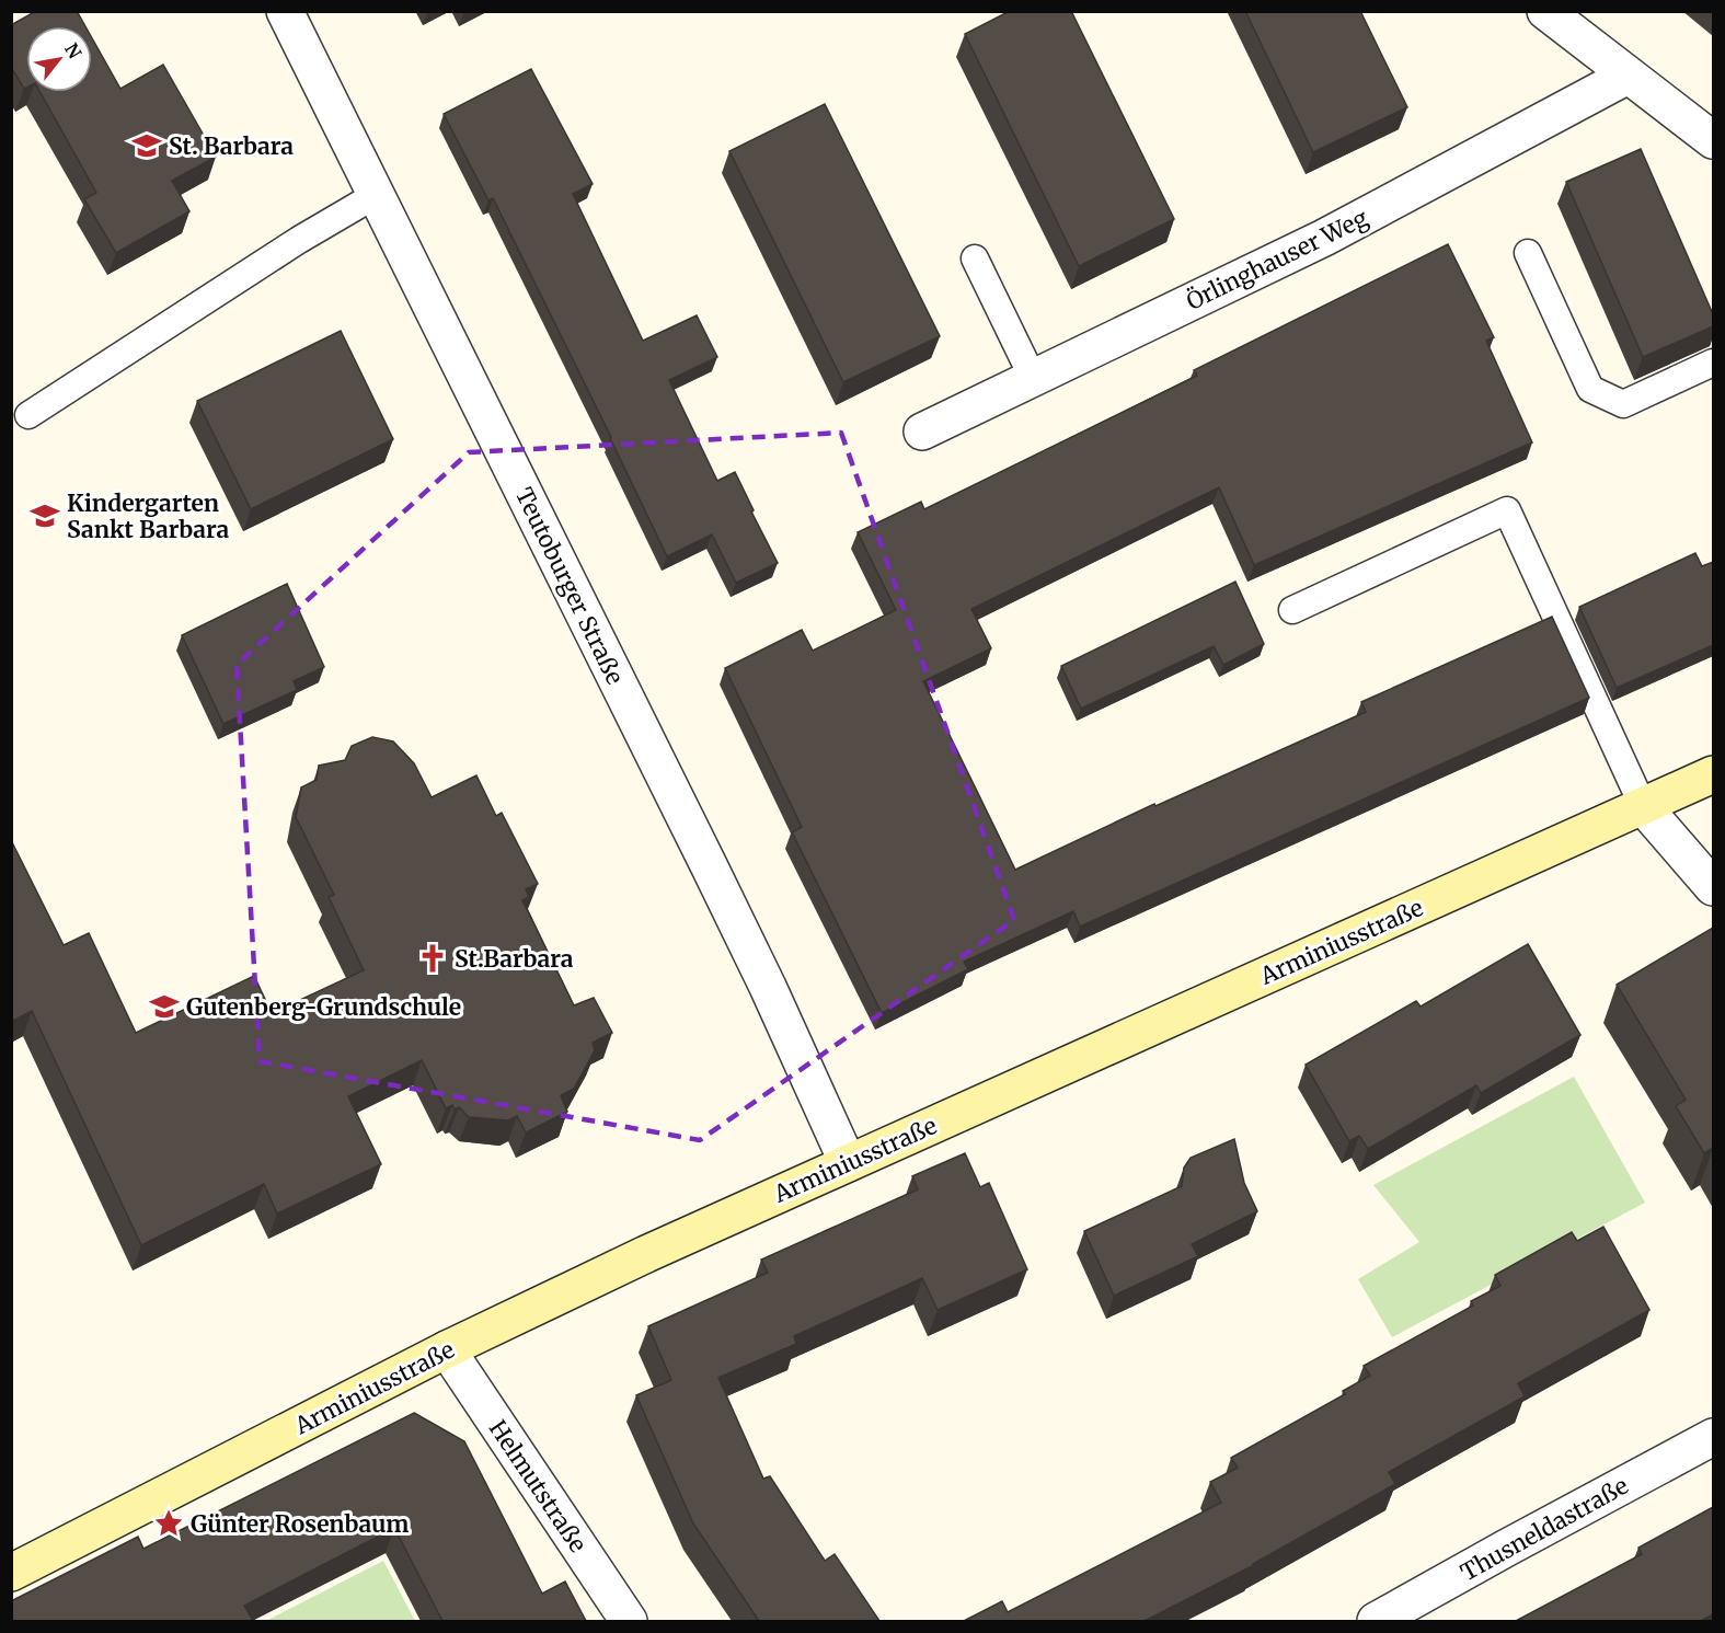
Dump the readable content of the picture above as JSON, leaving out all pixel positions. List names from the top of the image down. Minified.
{"streets":{"main road":["Arminiusstraße"],"street":["Örlinghauser Weg","Teutoburger Straße","Helmutstraße","Thusneldastraße"]},"crossings":[["Teutoburger Straße","Arminiusstraße"],["Arminiusstraße","Helmutstraße"]],"places":{"school or university":["St. Barbara","Kindergarten Sankt Barbara","Gutenberg-Grundschule"],"church":["St.Barbara"],"place":["Günter Rosenbaum"]},"north":"top right"}
